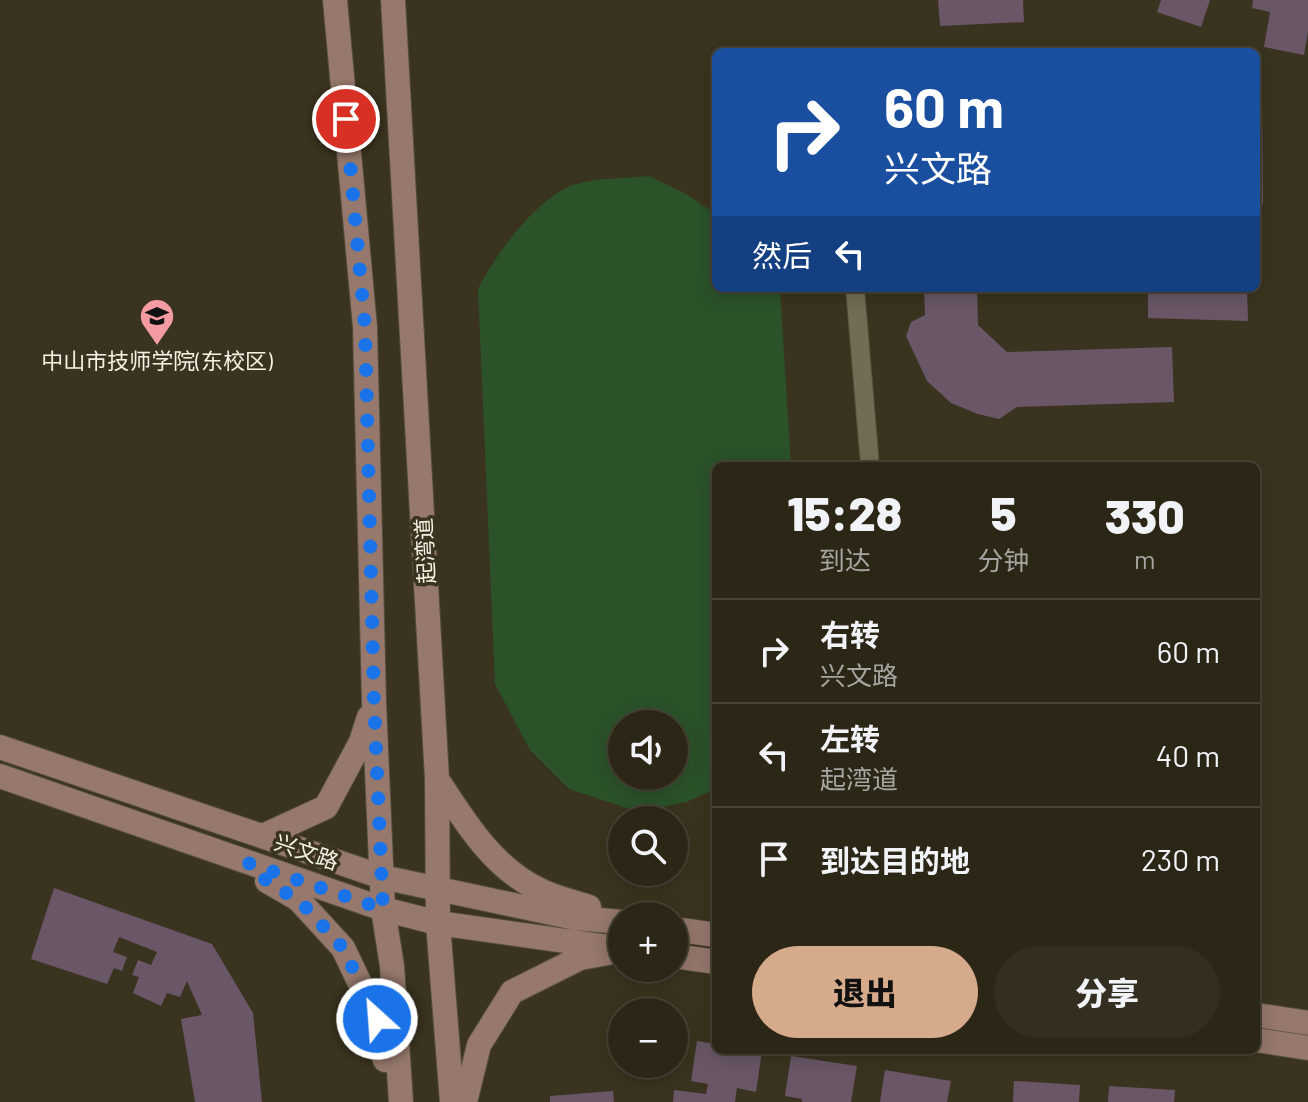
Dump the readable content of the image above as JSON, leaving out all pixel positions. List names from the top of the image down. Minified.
{"streets":{"main road":["起湾道","兴文路"]},"crossings":[["起湾道","兴文路"]],"places":{"school or university":["中山市技师学院(东校区)"]},"page":{"turn":["60 m","兴文路"],"then":"然后","eta":["15:28","到达","5","分钟","330","m"],"list":[{"name":"右转","note":"兴文路","value":"60 m"},{"name":"左转","note":"起湾道","value":"40 m"},{"name":"到达目的地","value":"230 m"}],"map_buttons":["+","−"],"buttons":["退出","分享"]}}
